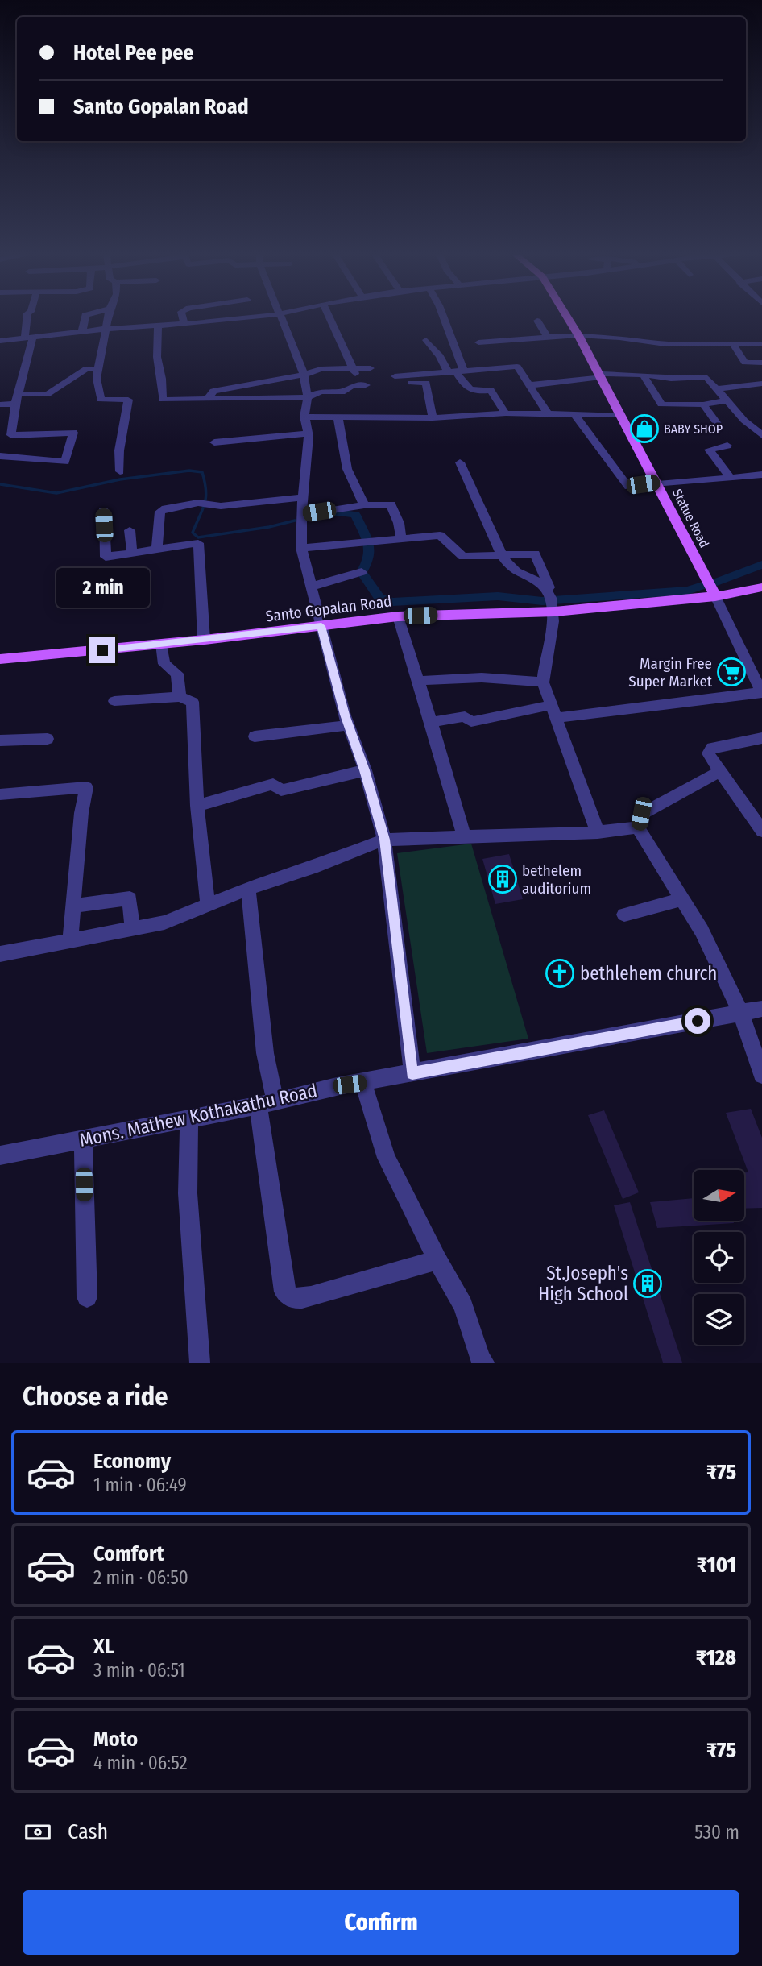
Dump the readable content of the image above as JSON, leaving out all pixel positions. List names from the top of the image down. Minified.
{"streets":{"main road":["Statue Road","Santo Gopalan Road"],"street":["Mons. Mathew Kothakathu Road"]},"crossings":[["Statue Road","Santo Gopalan Road"]],"places":{"shop":["BABY SHOP"],"supermarket":["Margin Free Super Market"],"building":["bethelem auditorium","St.Joseph's High School"],"church":["bethlehem church"]},"north":"right","page":{"banner":["Hotel Pee pee","Santo Gopalan Road"],"bubble":"2 min","heading":"Choose a ride","list":[{"name":"Economy","note":"1 min · 06:49","value":"₹75"},{"name":"Comfort","note":"2 min · 06:50","value":"₹101"},{"name":"XL","note":"3 min · 06:51","value":"₹128"},{"name":"Moto","note":"4 min · 06:52","value":"₹75"}],"pay":["Cash","530 m"],"buttons":"Confirm"}}
